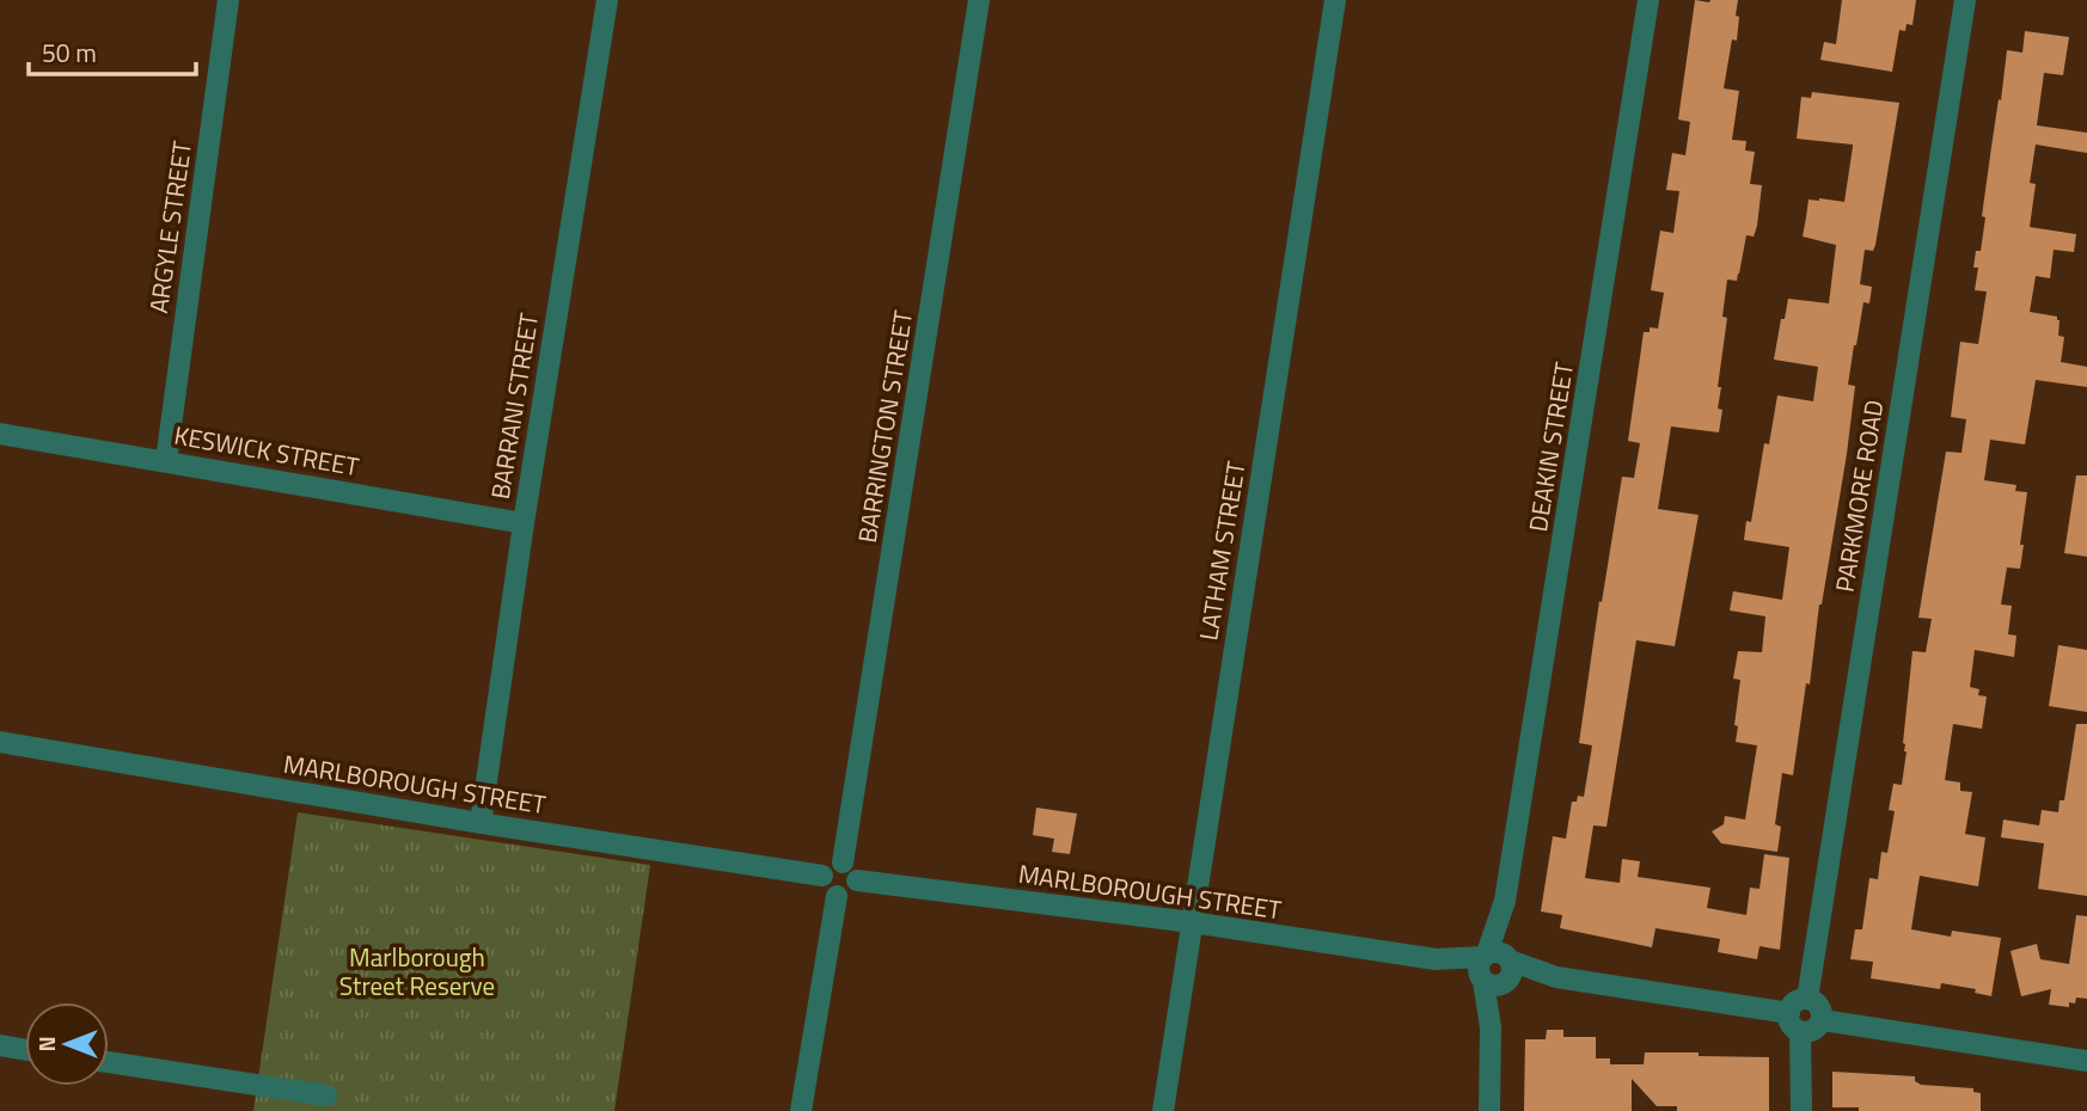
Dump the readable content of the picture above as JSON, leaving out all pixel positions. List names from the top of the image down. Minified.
{"streets":{"street":["ARGYLE STREET","BARRANI STREET","BARRINGTON STREET","DEAKIN STREET","KESWICK STREET","PARKMORE ROAD","LATHAM STREET","MARLBOROUGH STREET"]},"crossings":[["ARGYLE STREET","KESWICK STREET"],["BARRANI STREET","KESWICK STREET"],["BARRANI STREET","MARLBOROUGH STREET"],["BARRINGTON STREET","MARLBOROUGH STREET"],["DEAKIN STREET","MARLBOROUGH STREET"],["PARKMORE ROAD","MARLBOROUGH STREET"],["LATHAM STREET","MARLBOROUGH STREET"]],"parks":["Marlborough Street Reserve"],"scale_bar":"50 m","north":"left"}
